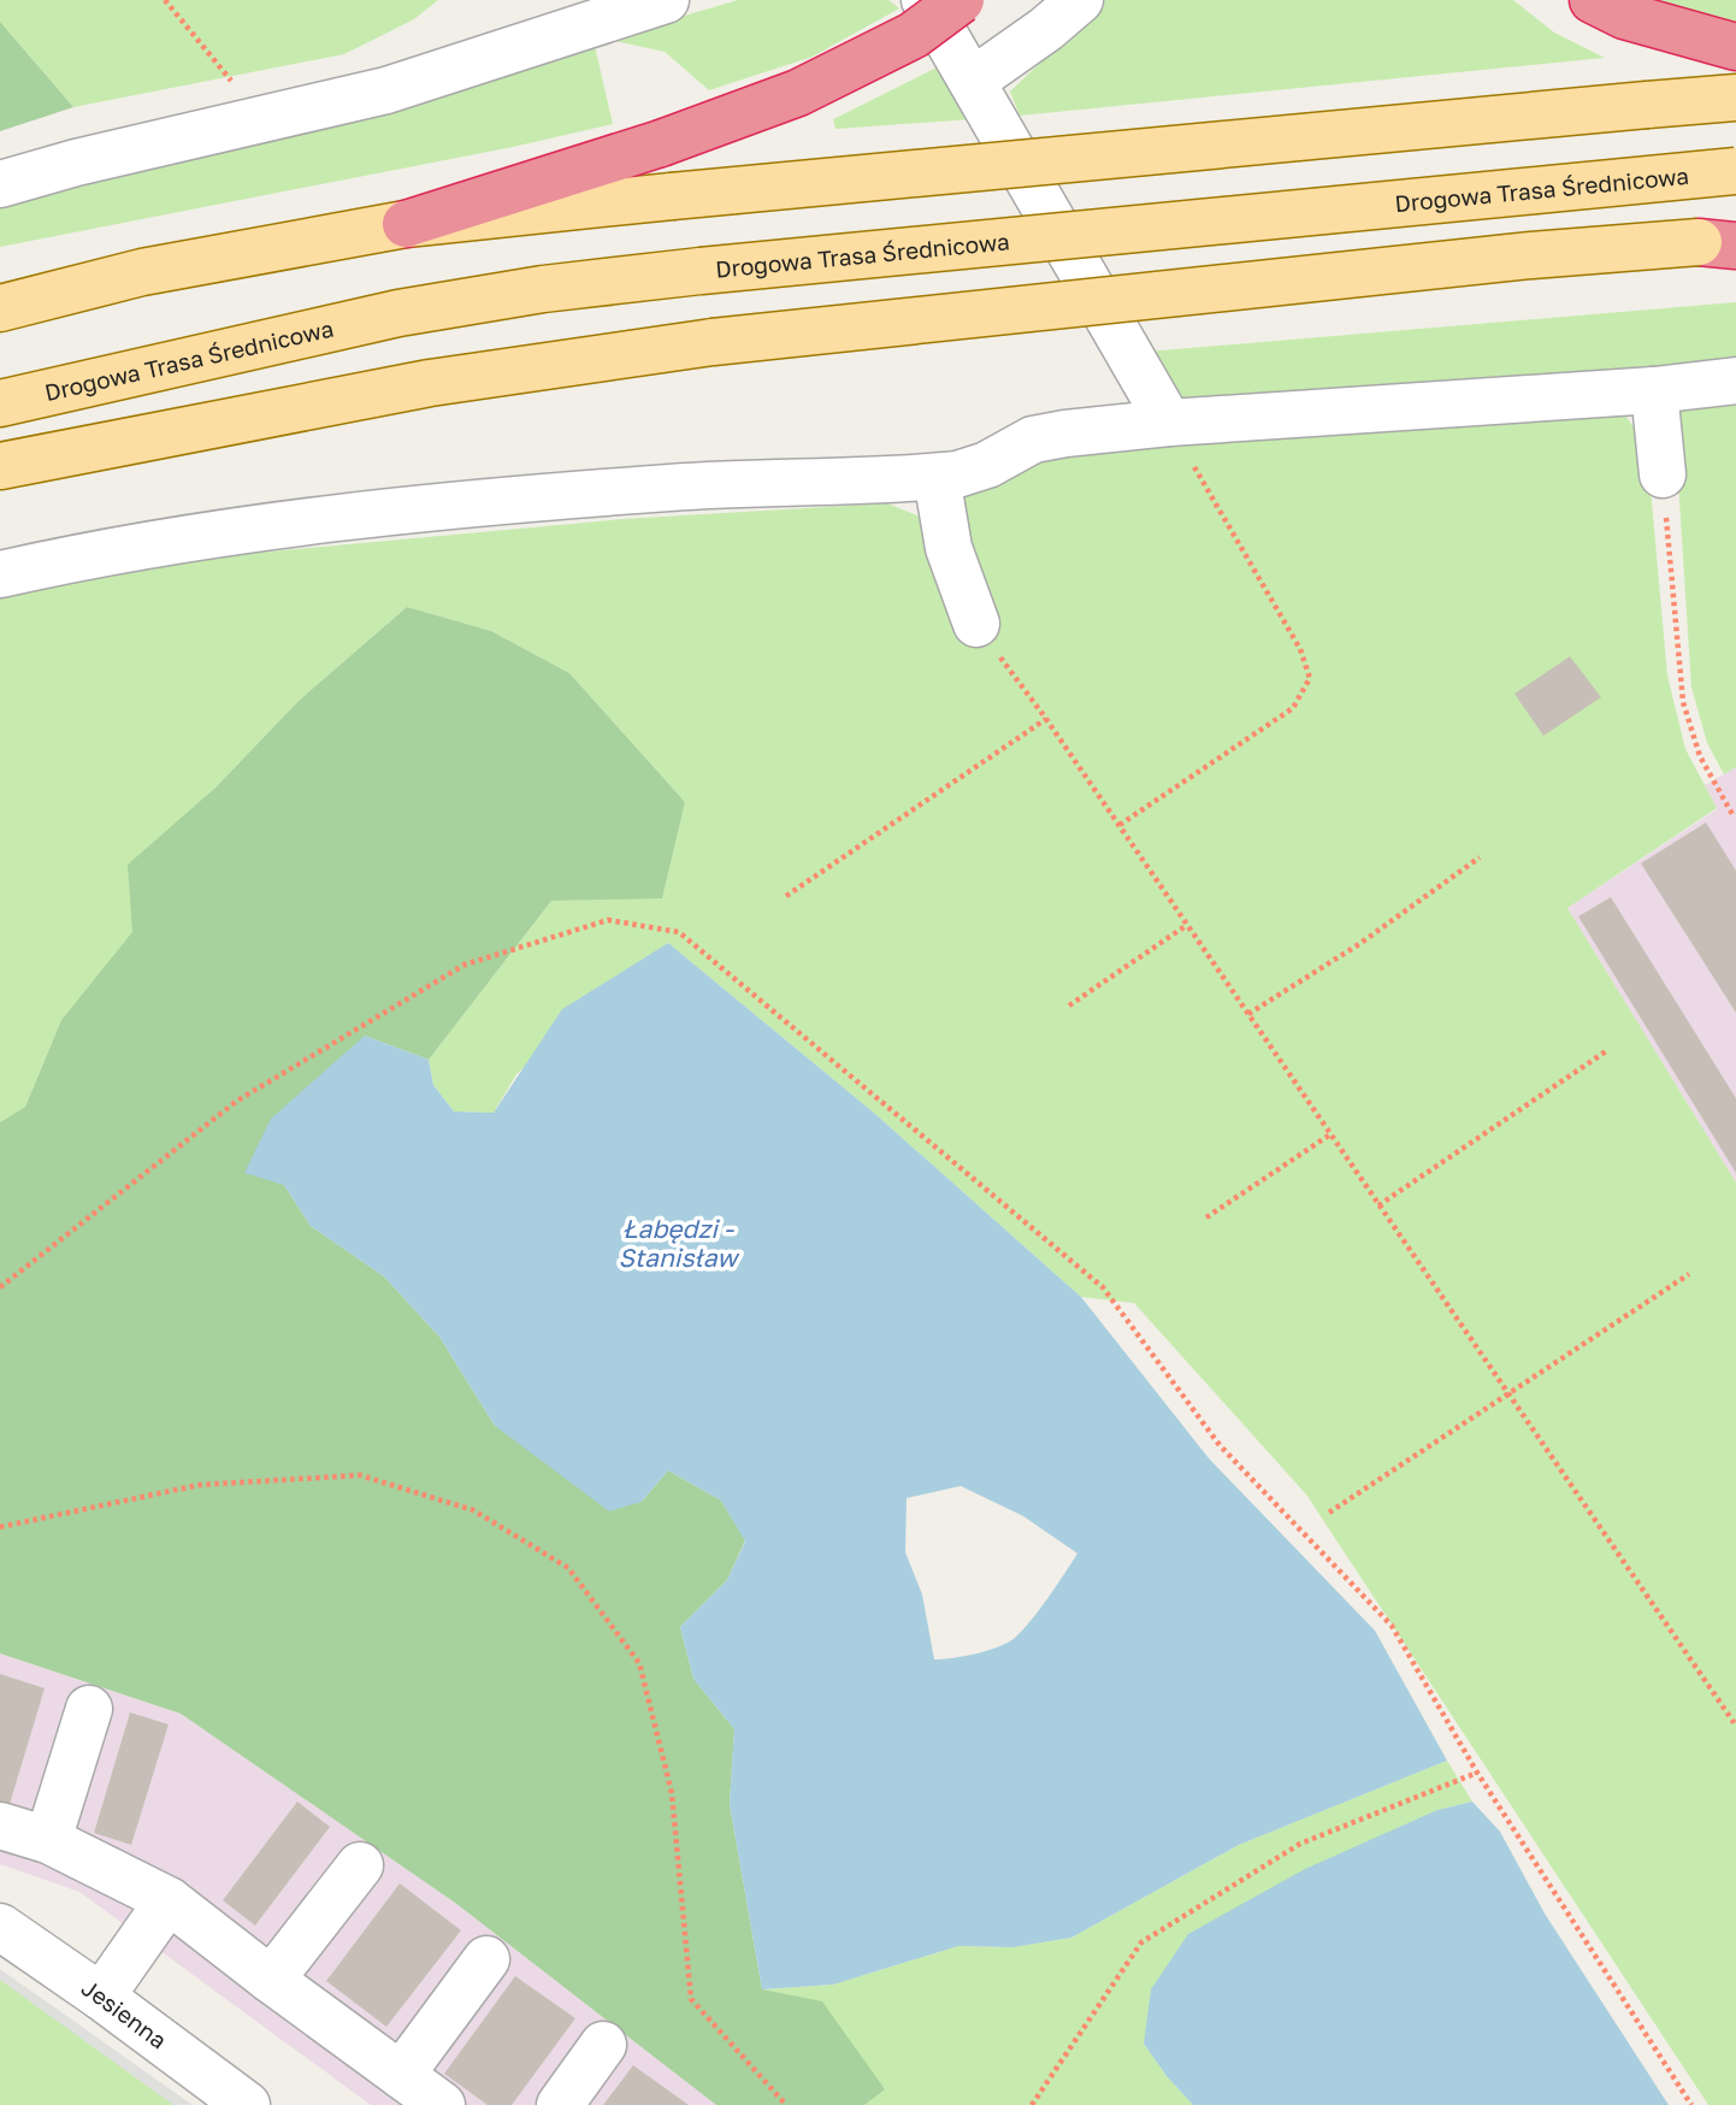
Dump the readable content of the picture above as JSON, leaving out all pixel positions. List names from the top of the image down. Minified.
{"streets":{"main road":["Drogowa Trasa Średnicowa"],"street":["Jesienna"]},"water":["Łabędzi - Stanisław"]}
